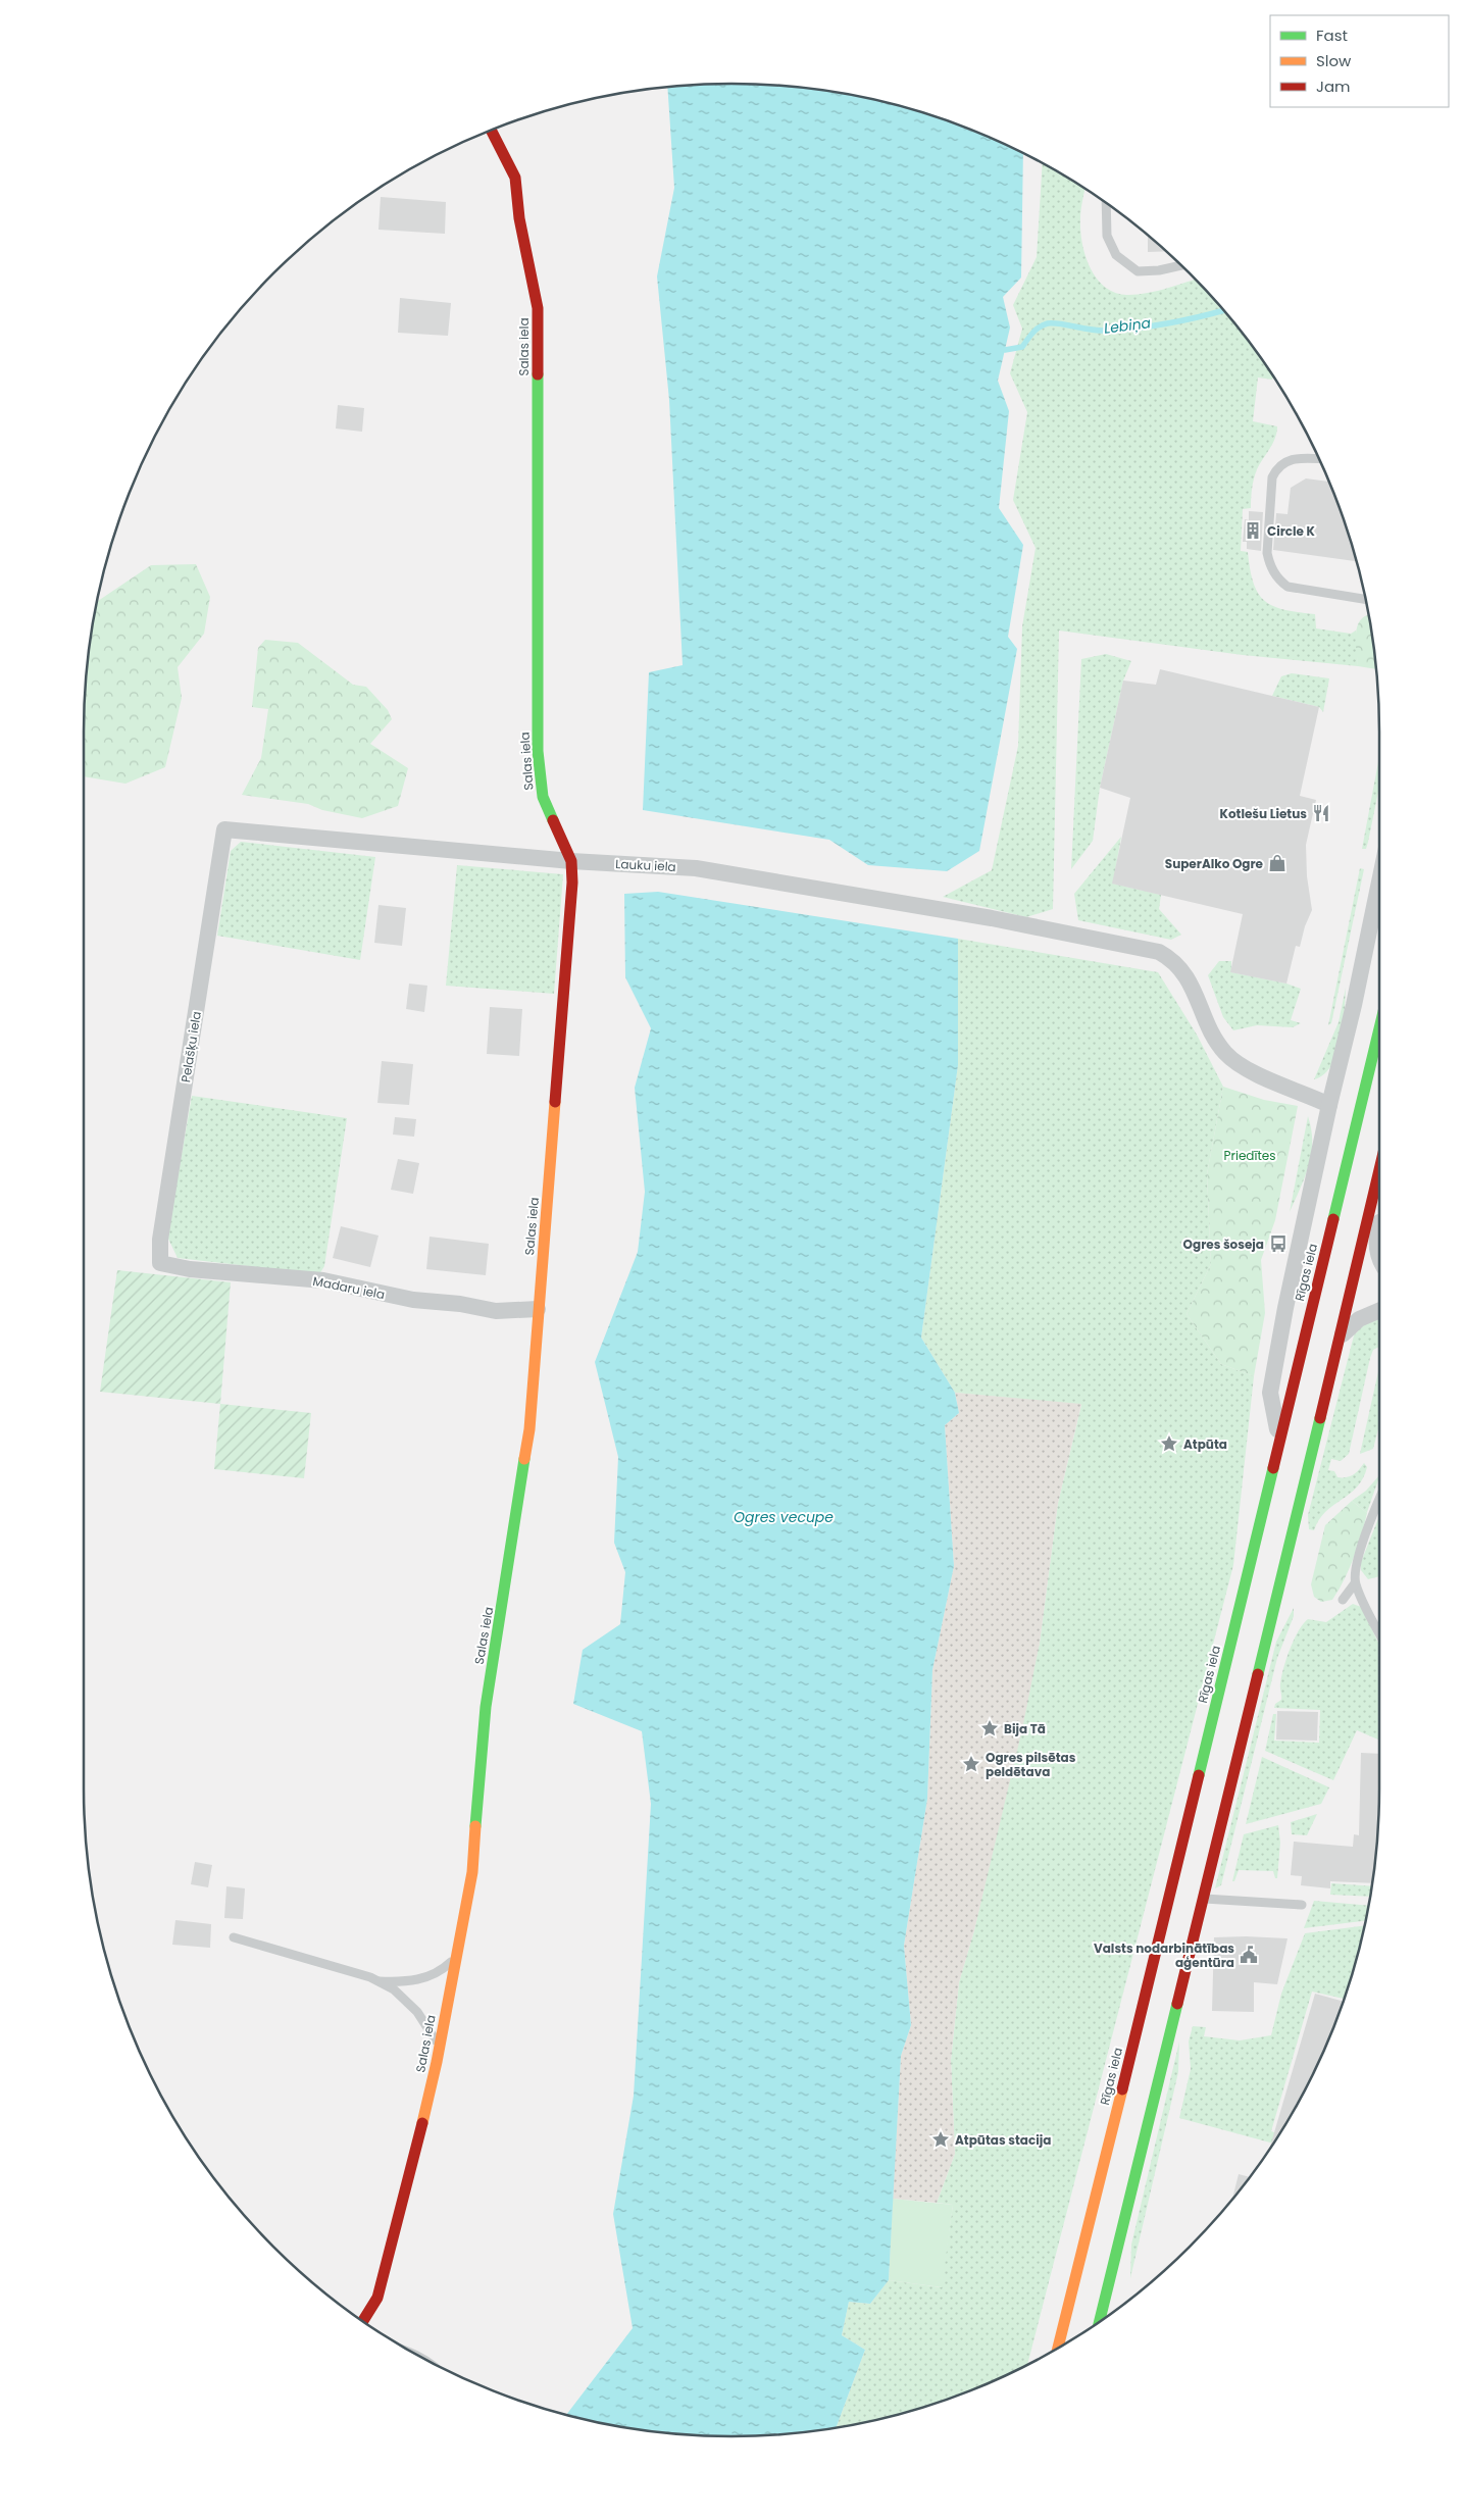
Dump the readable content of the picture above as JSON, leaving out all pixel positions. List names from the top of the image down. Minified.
{"streets":{"main road":["Salas iela","Rīgas iela"],"street":["Lauku iela","Pelašķu iela","Madaru iela"]},"crossings":[["Salas iela","Lauku iela"],["Salas iela","Madaru iela"],["Lauku iela","Pelašķu iela"],["Pelašķu iela","Madaru iela"]],"water":["Lebiņa","Ogres vecupe"],"parks":["Priedītes"],"places":{"building":["Circle K"],"restaurant":["Kotlešu Lietus"],"shop":["SuperAlko Ogre"],"bus stop":["Ogres šoseja"],"place":["Atpūta","Bija Tā","Ogres pilsētas peldētava","Atpūtas stacija"],"public building":["Valsts nodarbinātības aģentūra"]},"legend":["Fast","Slow","Jam"]}
